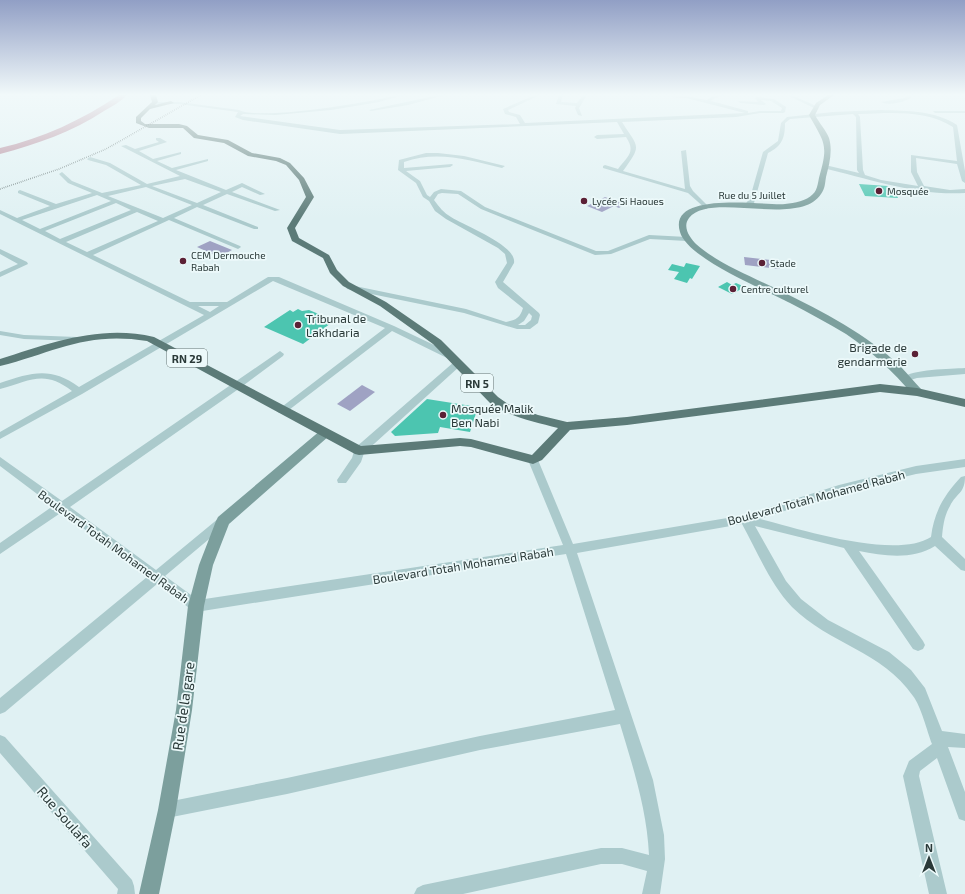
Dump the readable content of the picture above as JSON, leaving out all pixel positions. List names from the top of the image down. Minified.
{"streets":{"main road":["RN 29","RN 5"],"street":["Rue du 5 Juillet","Boulevard Totah Mohamed Rabah","Rue de la gare","Rue Soulafa"]},"crossings":[["Boulevard Totah Mohamed Rabah","Rue de la gare"]],"places":["Mosquée","Lycée Si Haoues","CEM Dermouche Rabah","Stade","Centre culturel","Tribunal de Lakhdaria","Brigade de gendarmerie","Mosquée Malik Ben Nabi"],"north":"top"}
